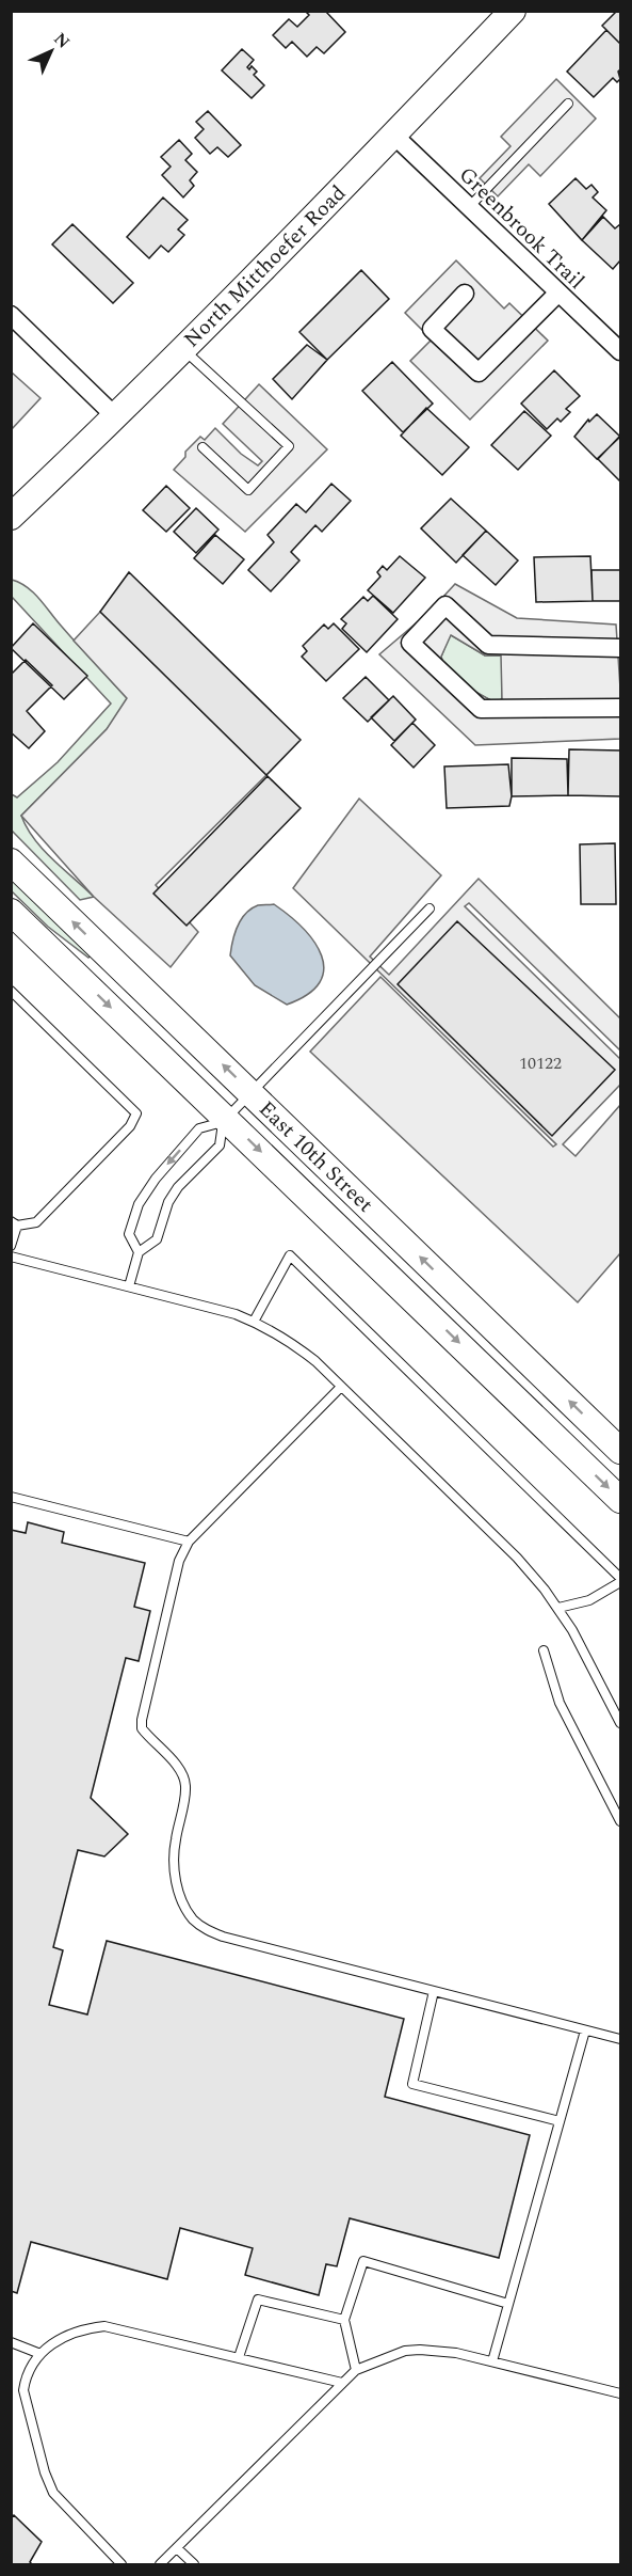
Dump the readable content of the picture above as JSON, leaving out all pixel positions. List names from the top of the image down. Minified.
{"streets":{"main road":["North Mitthoefer Road","East 10th Street"],"street":["Greenbrook Trail"]},"crossings":[["Greenbrook Trail","North Mitthoefer Road"]],"house_numbers":["10122"],"north":"top right"}
